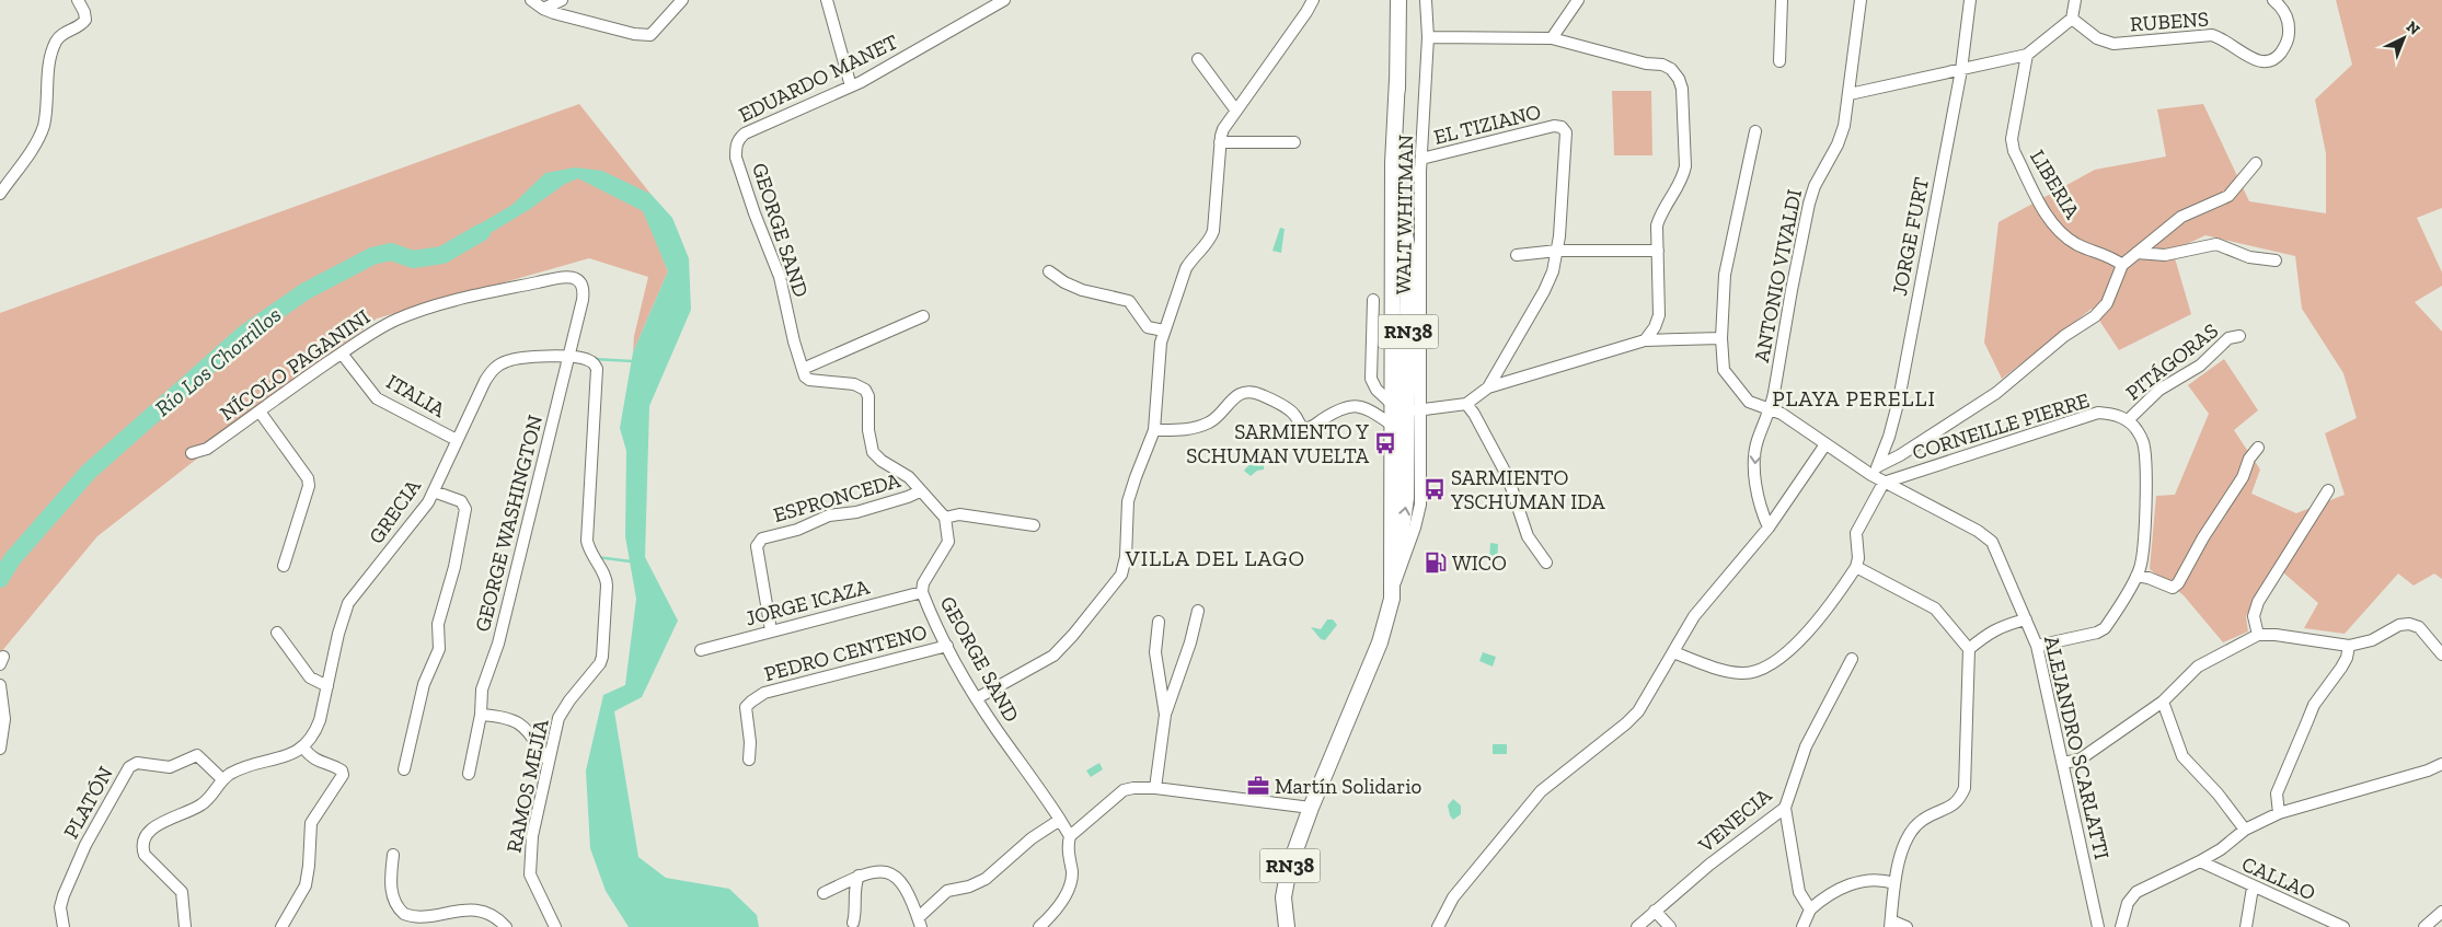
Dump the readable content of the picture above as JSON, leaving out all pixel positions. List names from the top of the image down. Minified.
{"streets":{"main road":["RN38"],"street":["RUBENS","EDUARDO MANET","EL TIZIANO","LIBERIA","WALT WHITMAN","GEORGE SAND","JORGE FURT","ANTONIO VIVALDI","PITÁGORAS","NÍCOLO PAGANINI","ITALIA","CORNEILLE PIERRE","ESPRONCEDA","GRECIA","GEORGE WASHINGTON","JORGE ICAZA","PEDRO CENTENO","ALEJANDRO SCARLATTI","RAMOS MEJÍA","PLATÓN","VENECIA","CALLAO"]},"crossings":[["EDUARDO MANET","GEORGE SAND"],["EL TIZIANO","WALT WHITMAN"],["EL TIZIANO","RN38"],["WALT WHITMAN","RN38"],["GEORGE SAND","JORGE ICAZA"],["GEORGE SAND","PEDRO CENTENO"],["JORGE FURT","ALEJANDRO SCARLATTI"],["ANTONIO VIVALDI","ALEJANDRO SCARLATTI"],["PITÁGORAS","CORNEILLE PIERRE"],["PITÁGORAS","ALEJANDRO SCARLATTI"],["NÍCOLO PAGANINI","ITALIA"],["NÍCOLO PAGANINI","GEORGE WASHINGTON"],["ITALIA","GRECIA"],["CORNEILLE PIERRE","ALEJANDRO SCARLATTI"],["ESPRONCEDA","JORGE ICAZA"],["GRECIA","GEORGE WASHINGTON"],["GRECIA","RAMOS MEJÍA"],["GEORGE WASHINGTON","RAMOS MEJÍA"]],"districts":["PLAYA PERELLI","VILLA DEL LAGO"],"water":["Río Los Chorrillos"],"places":{"bus stop":["SARMIENTO Y SCHUMAN VUELTA","SARMIENTO YSCHUMAN IDA"],"fuel station":["WICO"],"office":["Martín Solidario"]},"north":"top right"}
